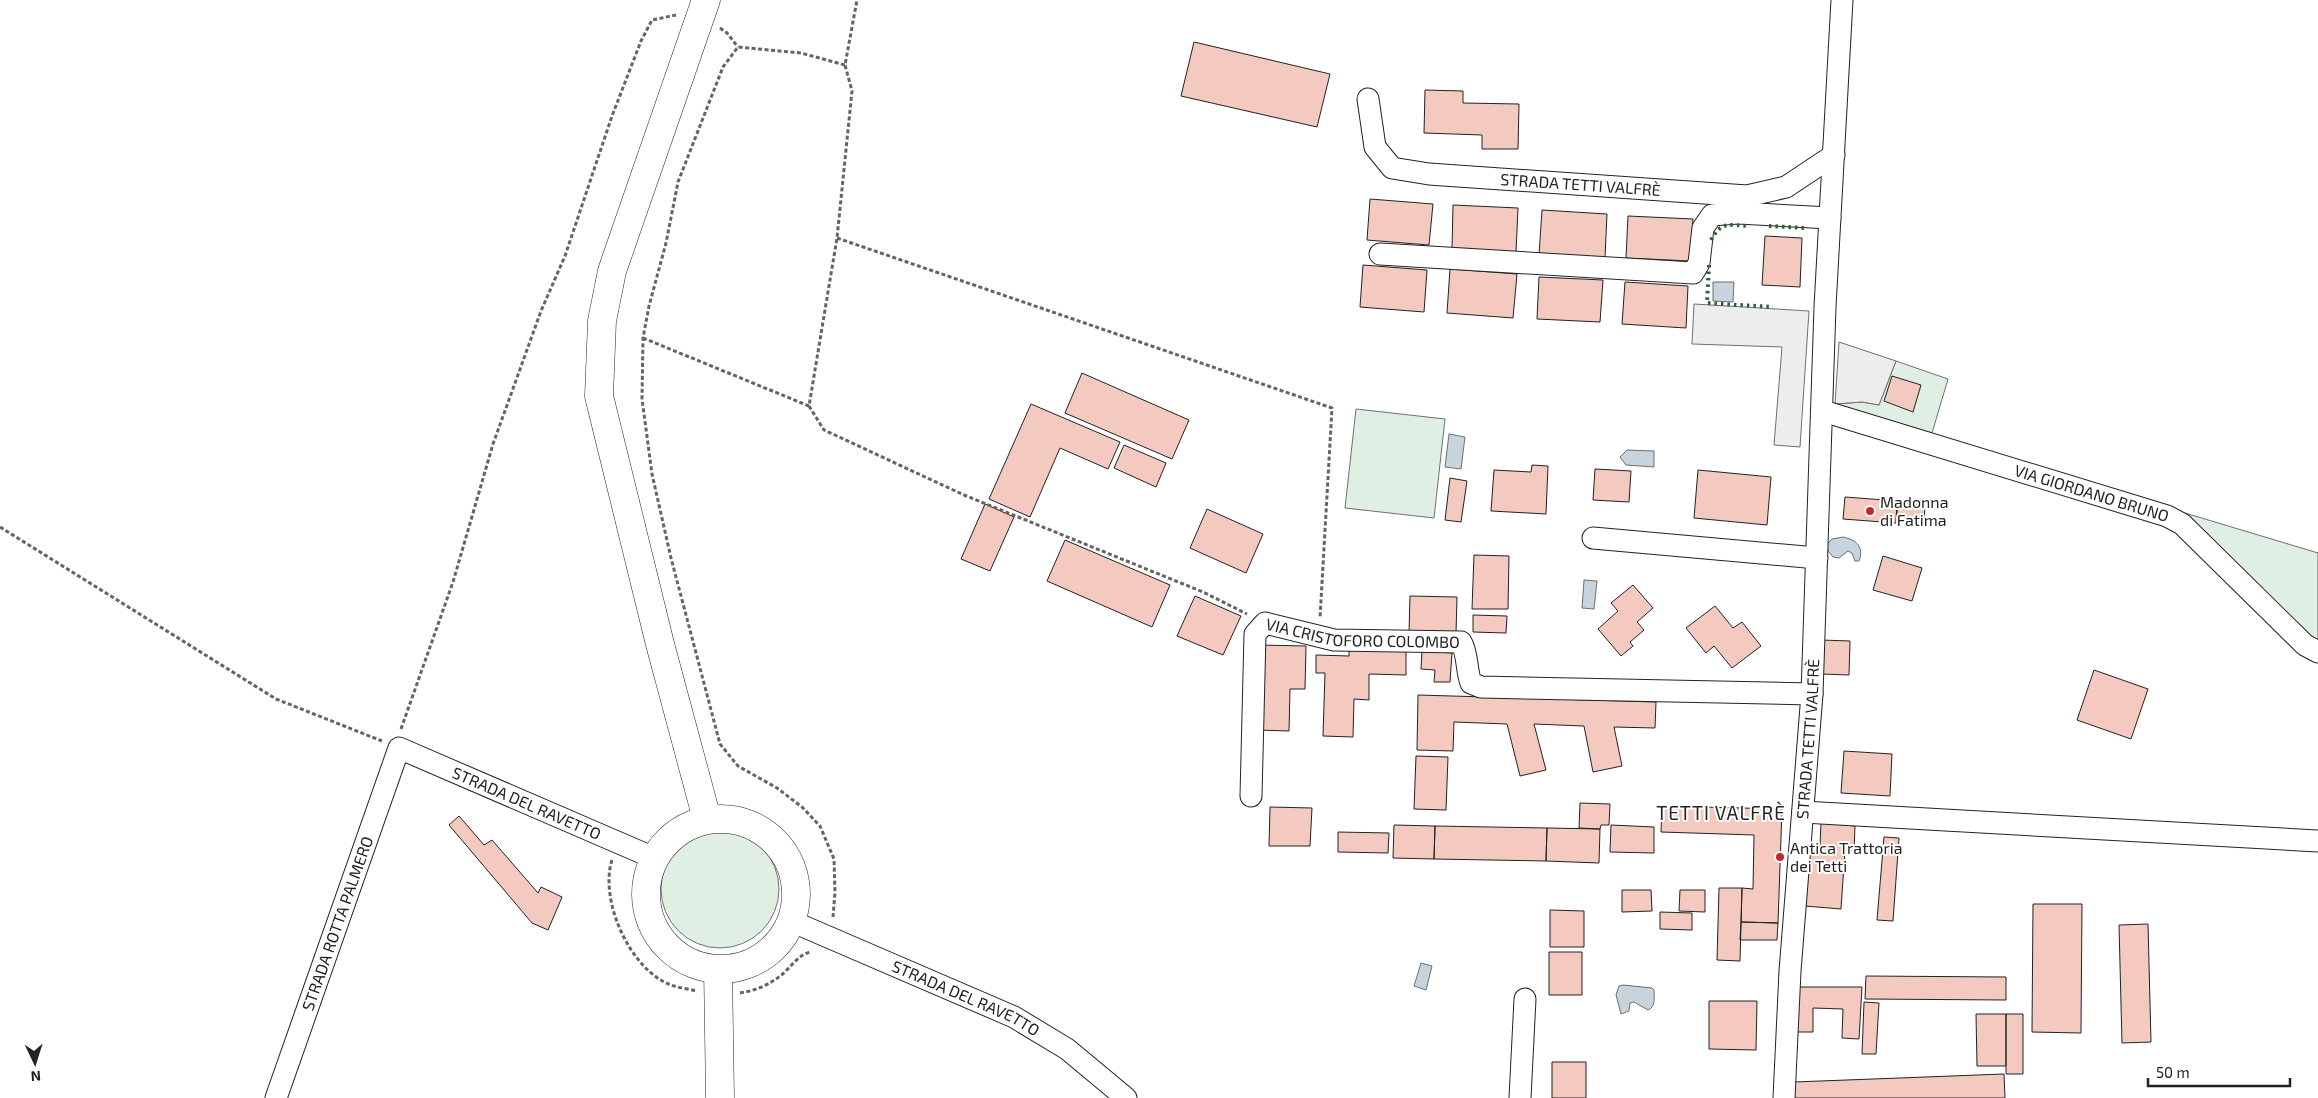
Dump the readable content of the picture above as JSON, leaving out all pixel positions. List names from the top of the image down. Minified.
{"streets":{"street":["STRADA TETTI VALFRÈ","VIA GIORDANO BRUNO","VIA CRISTOFORO COLOMBO","STRADA DEL RAVETTO","STRADA ROTTA PALMERO"]},"crossings":[["STRADA TETTI VALFRÈ","VIA GIORDANO BRUNO"],["STRADA TETTI VALFRÈ","VIA CRISTOFORO COLOMBO"],["STRADA DEL RAVETTO","STRADA ROTTA PALMERO"]],"districts":["TETTI VALFRÈ"],"places":["Madonna di Fatima","Antica Trattoria dei Tetti"],"scale_bar":"50 m","north":"bottom"}
